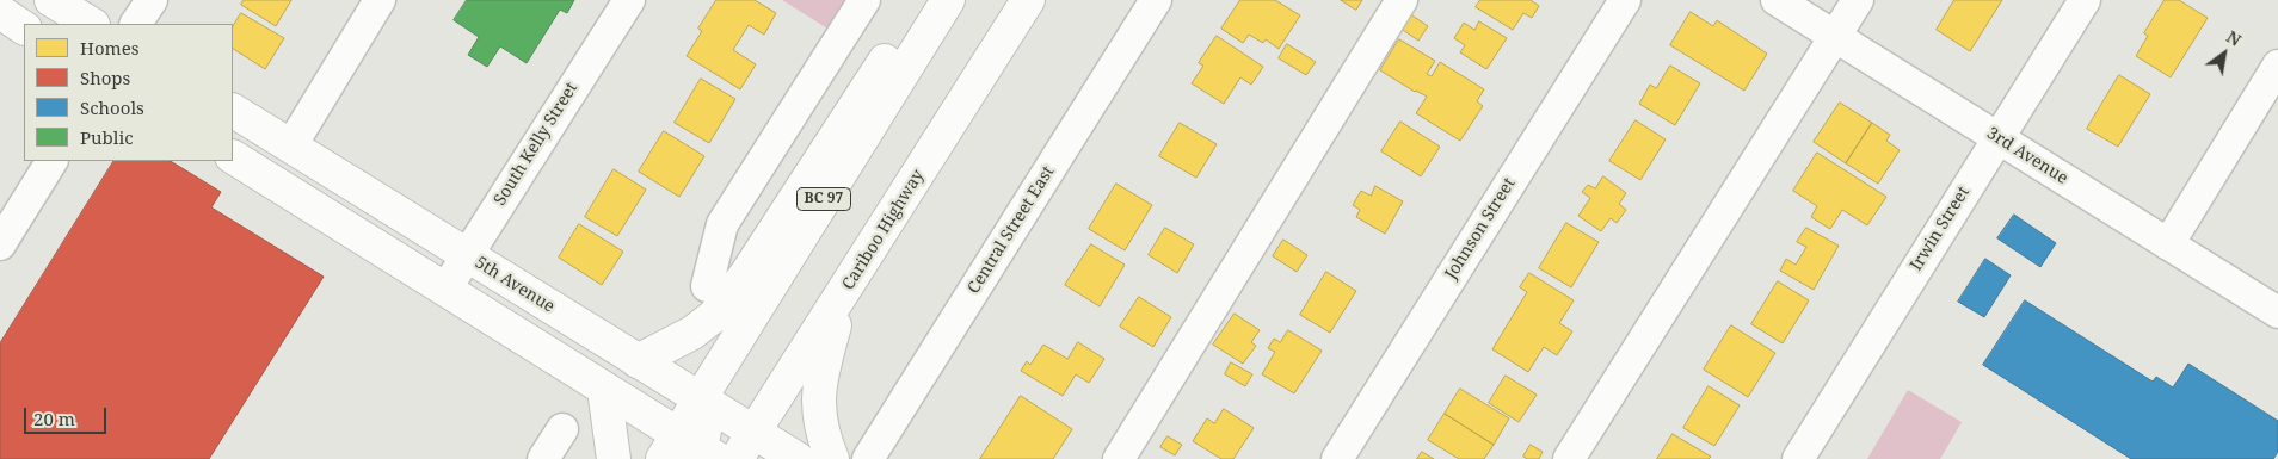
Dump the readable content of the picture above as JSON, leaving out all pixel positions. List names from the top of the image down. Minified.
{"streets":{"main road":["BC 97","Cariboo Highway","5th Avenue"],"street":["South Kelly Street","3rd Avenue","Johnson Street","Irwin Street","Central Street East"]},"crossings":[["South Kelly Street","5th Avenue"],["3rd Avenue","Irwin Street"],["BC 97","5th Avenue"],["Cariboo Highway","5th Avenue"]],"legend":["Homes","Shops","Schools","Public"],"scale_bar":"20 m","north":"top right"}
